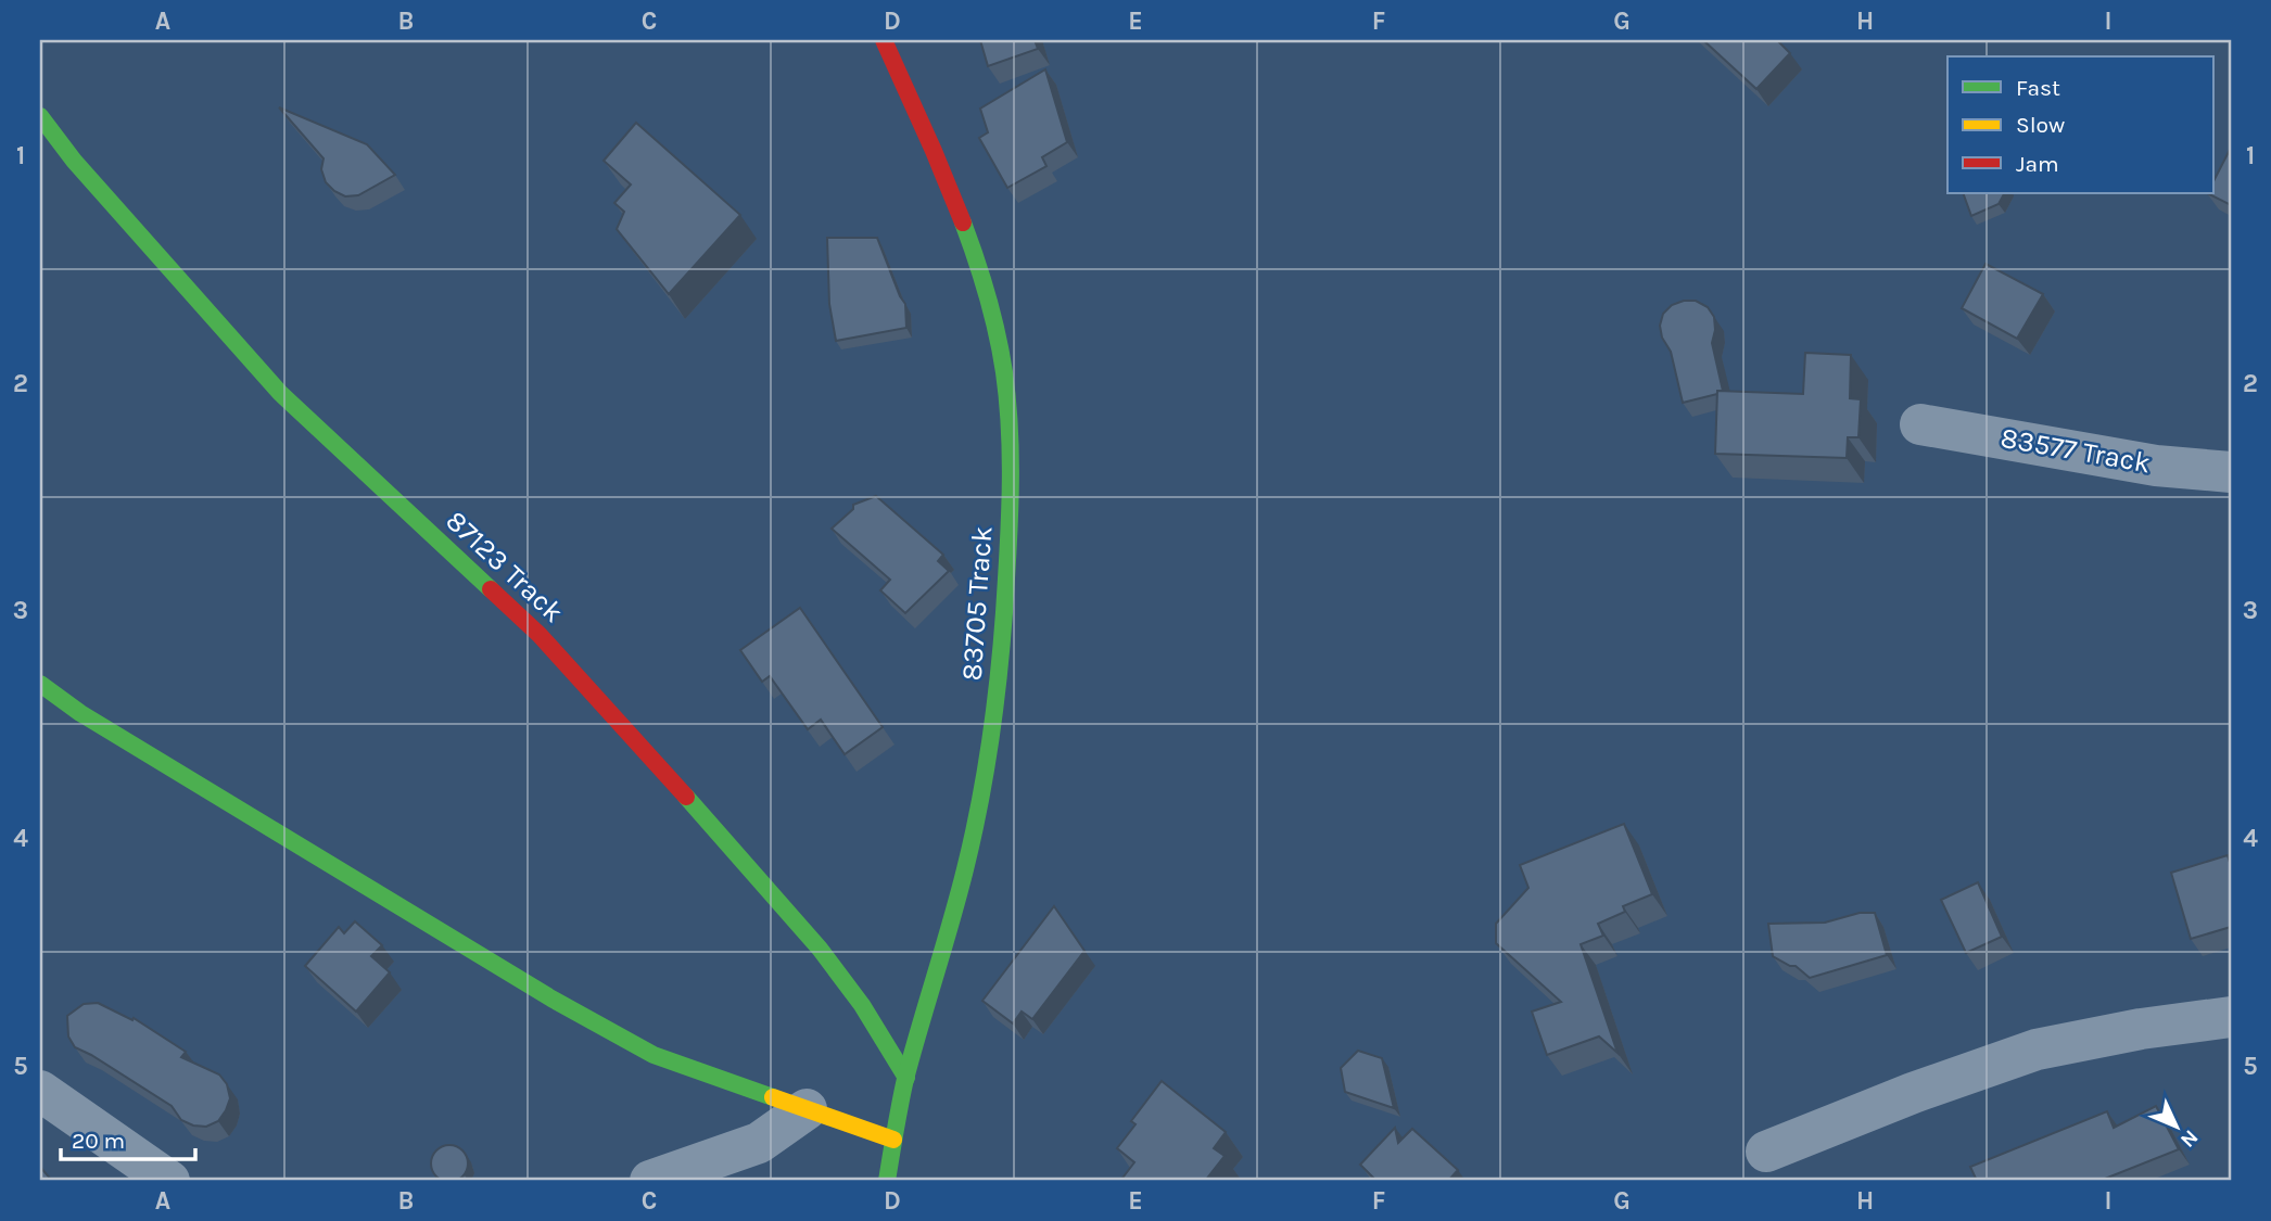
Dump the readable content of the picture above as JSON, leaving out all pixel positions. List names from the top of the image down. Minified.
{"streets":{"street":["83577 Track","87123 Track","83705 Track"]},"crossings":[["87123 Track","83705 Track"]],"legend":["Fast","Slow","Jam"],"scale_bar":"20 m","north":"bottom right","grid":{"columns":["A","B","C","D","E","F","G","H","I"],"rows":["1","2","3","4","5"]}}
